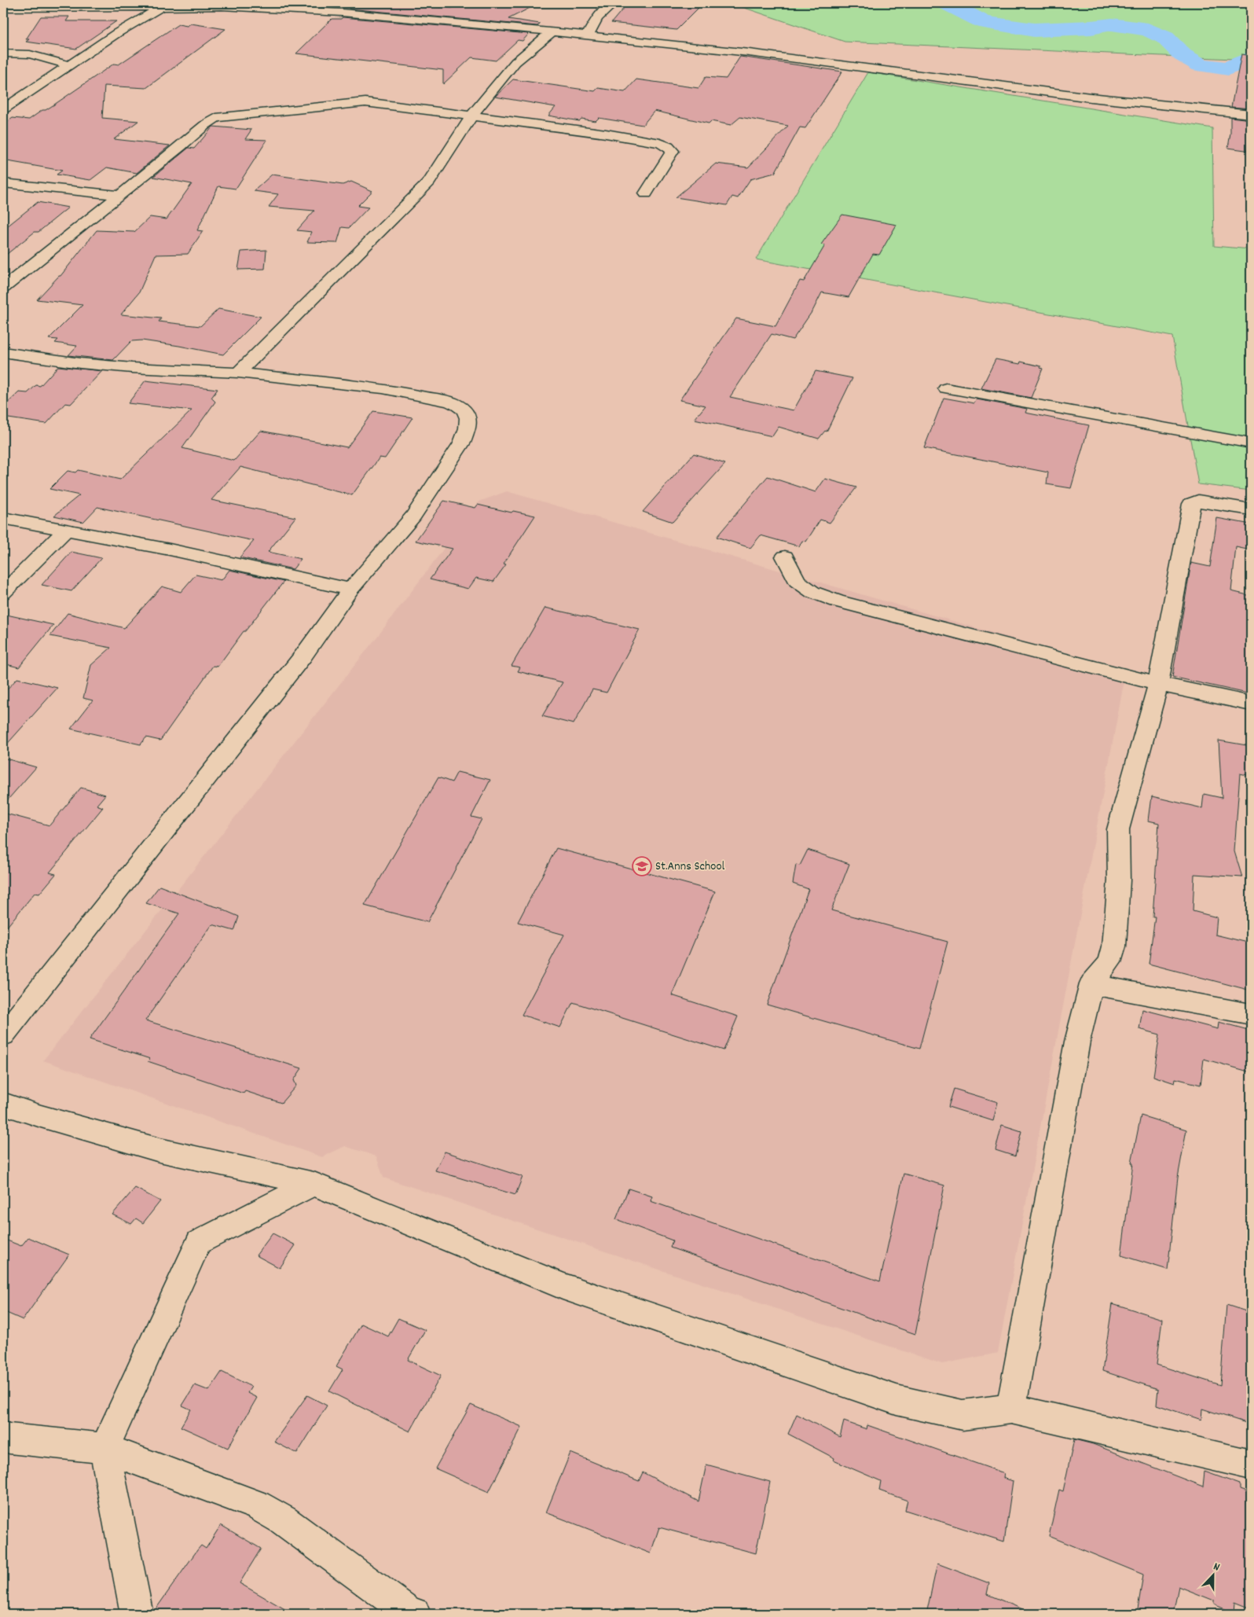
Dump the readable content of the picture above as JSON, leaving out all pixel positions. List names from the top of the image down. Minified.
{"places":{"school or university":["St.Anns School"]},"north":"top"}
